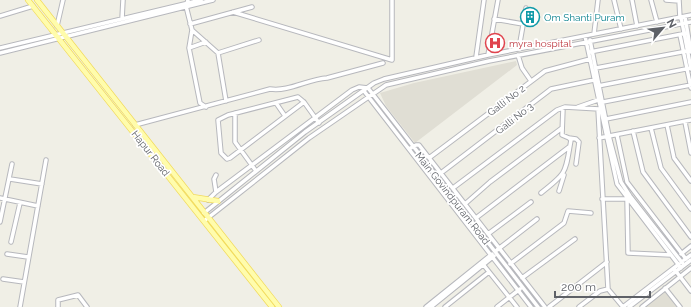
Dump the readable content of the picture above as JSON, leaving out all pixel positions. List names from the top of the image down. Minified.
{"streets":{"main road":["Hapur Road"],"street":["Galli No 2","Galli No 3","Main Govindpuram Road"]},"places":{"building":["Om Shanti Puram"],"hospital":["myra hospital"]},"scale_bar":"200 m","north":"top right"}
